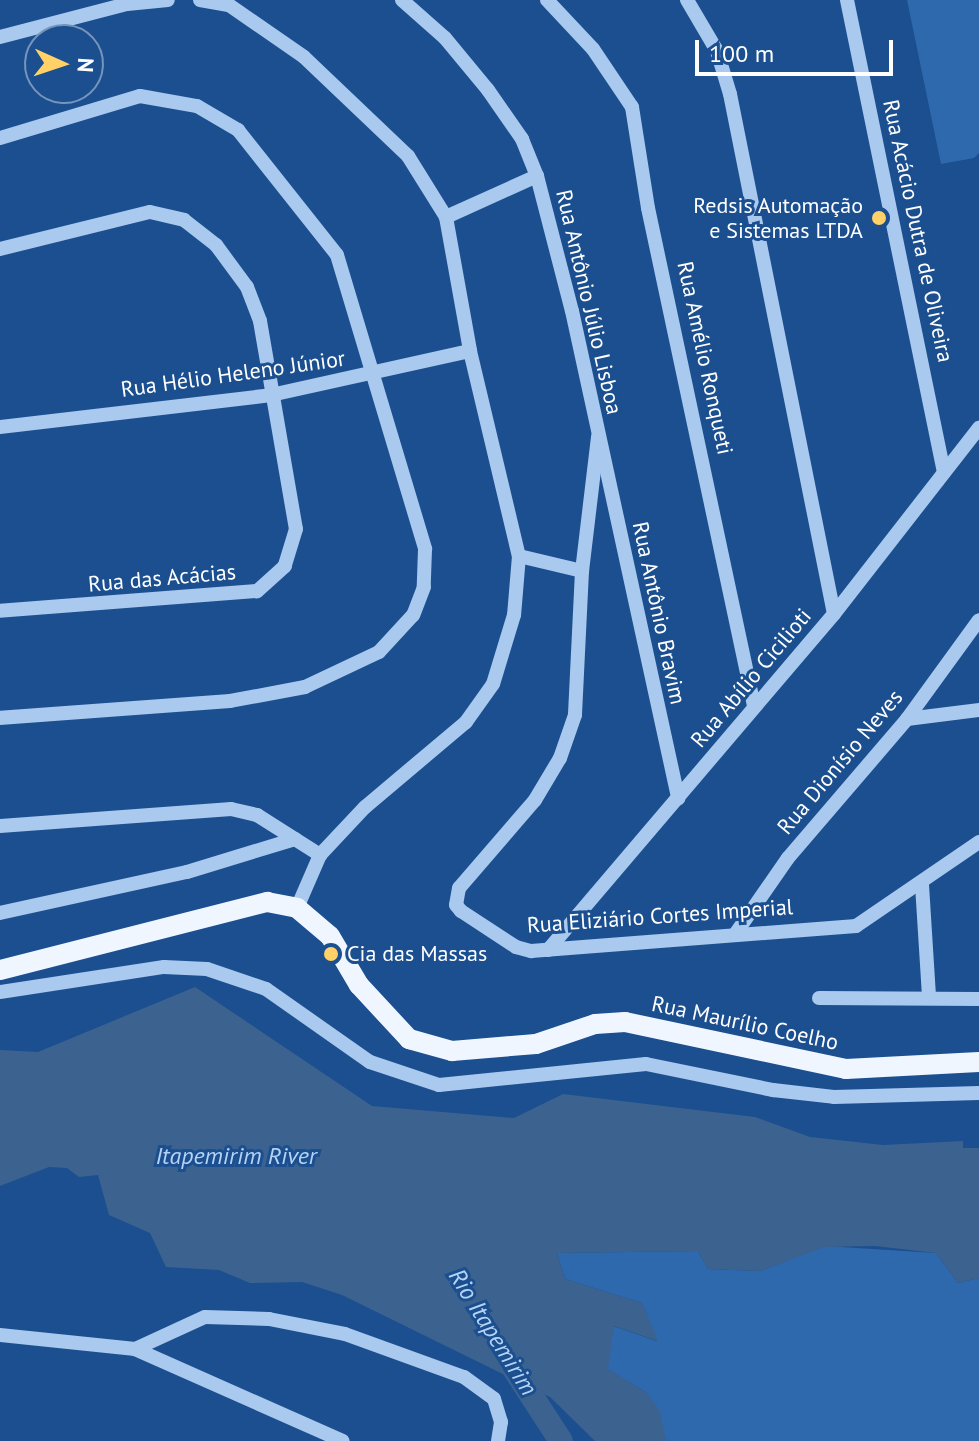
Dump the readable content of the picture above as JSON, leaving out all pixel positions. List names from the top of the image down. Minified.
{"streets":{"main road":["Rua Maurílio Coelho"],"street":["Rua Acácio Dutra de Oliveira","Rua Antônio Júlio Lisboa","Rua Amélio Ronqueti","Rua Hélio Heleno Júnior","Rua das Acácias","Rua Antônio Bravim","Rua Abílio Cicilioti","Rua Dionísio Neves","Rua Eliziário Cortes Imperial"]},"crossings":[["Rua Acácio Dutra de Oliveira","Rua Abílio Cicilioti"],["Rua Antônio Júlio Lisboa","Rua Antônio Bravim"],["Rua Antônio Júlio Lisboa","Rua Eliziário Cortes Imperial"],["Rua Amélio Ronqueti","Rua Abílio Cicilioti"],["Rua Hélio Heleno Júnior","Rua das Acácias"],["Rua Antônio Bravim","Rua Abílio Cicilioti"],["Rua Antônio Bravim","Rua Eliziário Cortes Imperial"],["Rua Abílio Cicilioti","Rua Eliziário Cortes Imperial"],["Rua Dionísio Neves","Rua Eliziário Cortes Imperial"]],"water":["Itapemirim River","Rio Itapemirim"],"places":["Redsis Automação e Sistemas LTDA","Cia das Massas"],"scale_bar":"100 m","north":"right"}
